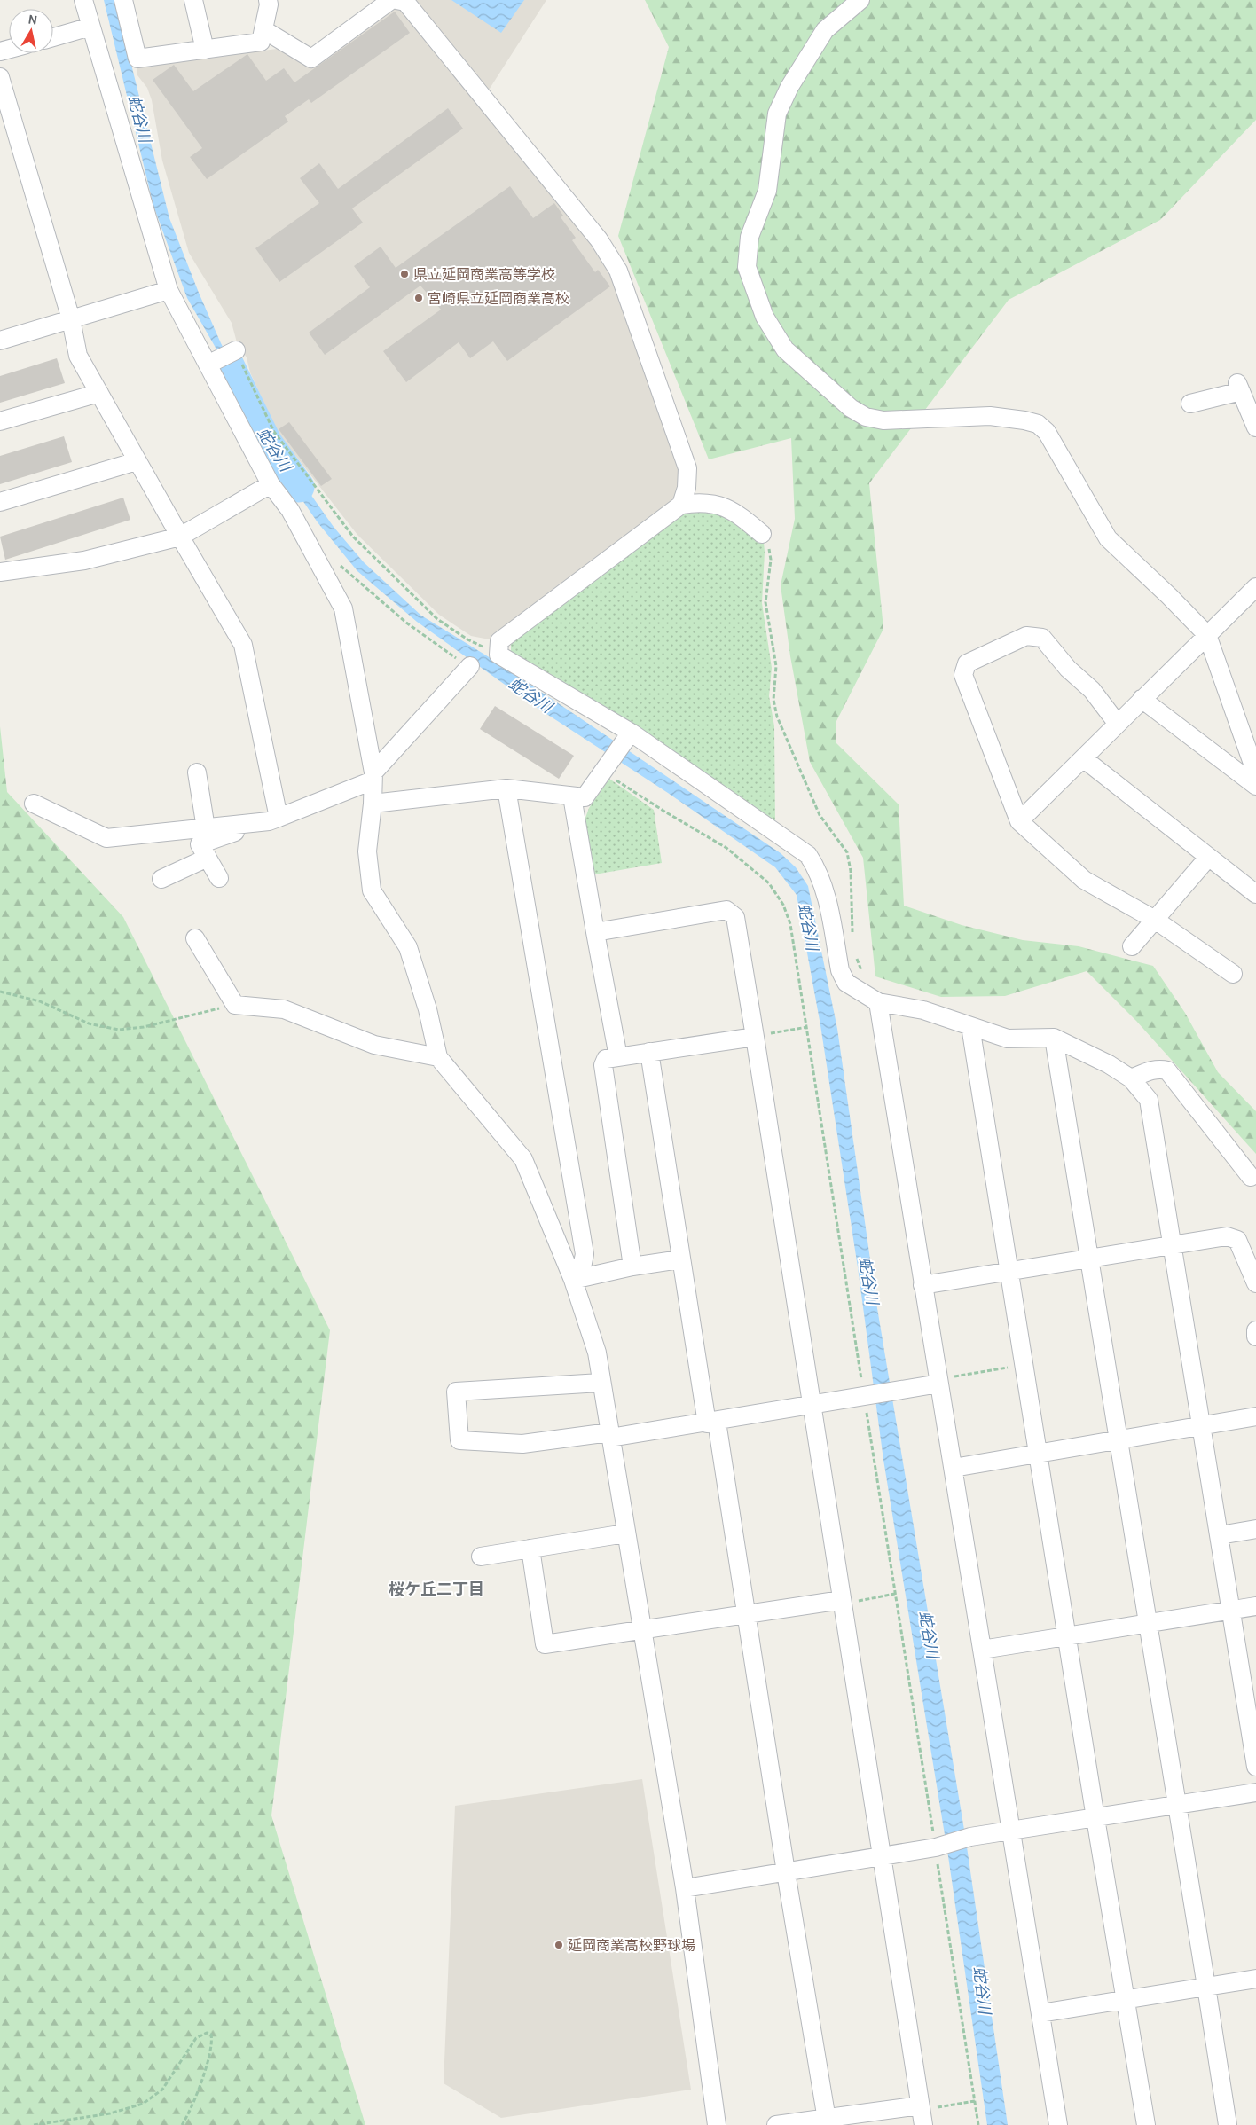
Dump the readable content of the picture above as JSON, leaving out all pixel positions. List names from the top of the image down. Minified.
{"districts":["桜ケ丘二丁目"],"water":["蛇谷川"],"places":["県立延岡商業高等学校","宮崎県立延岡商業高校","延岡商業高校野球場"],"north":"top"}
